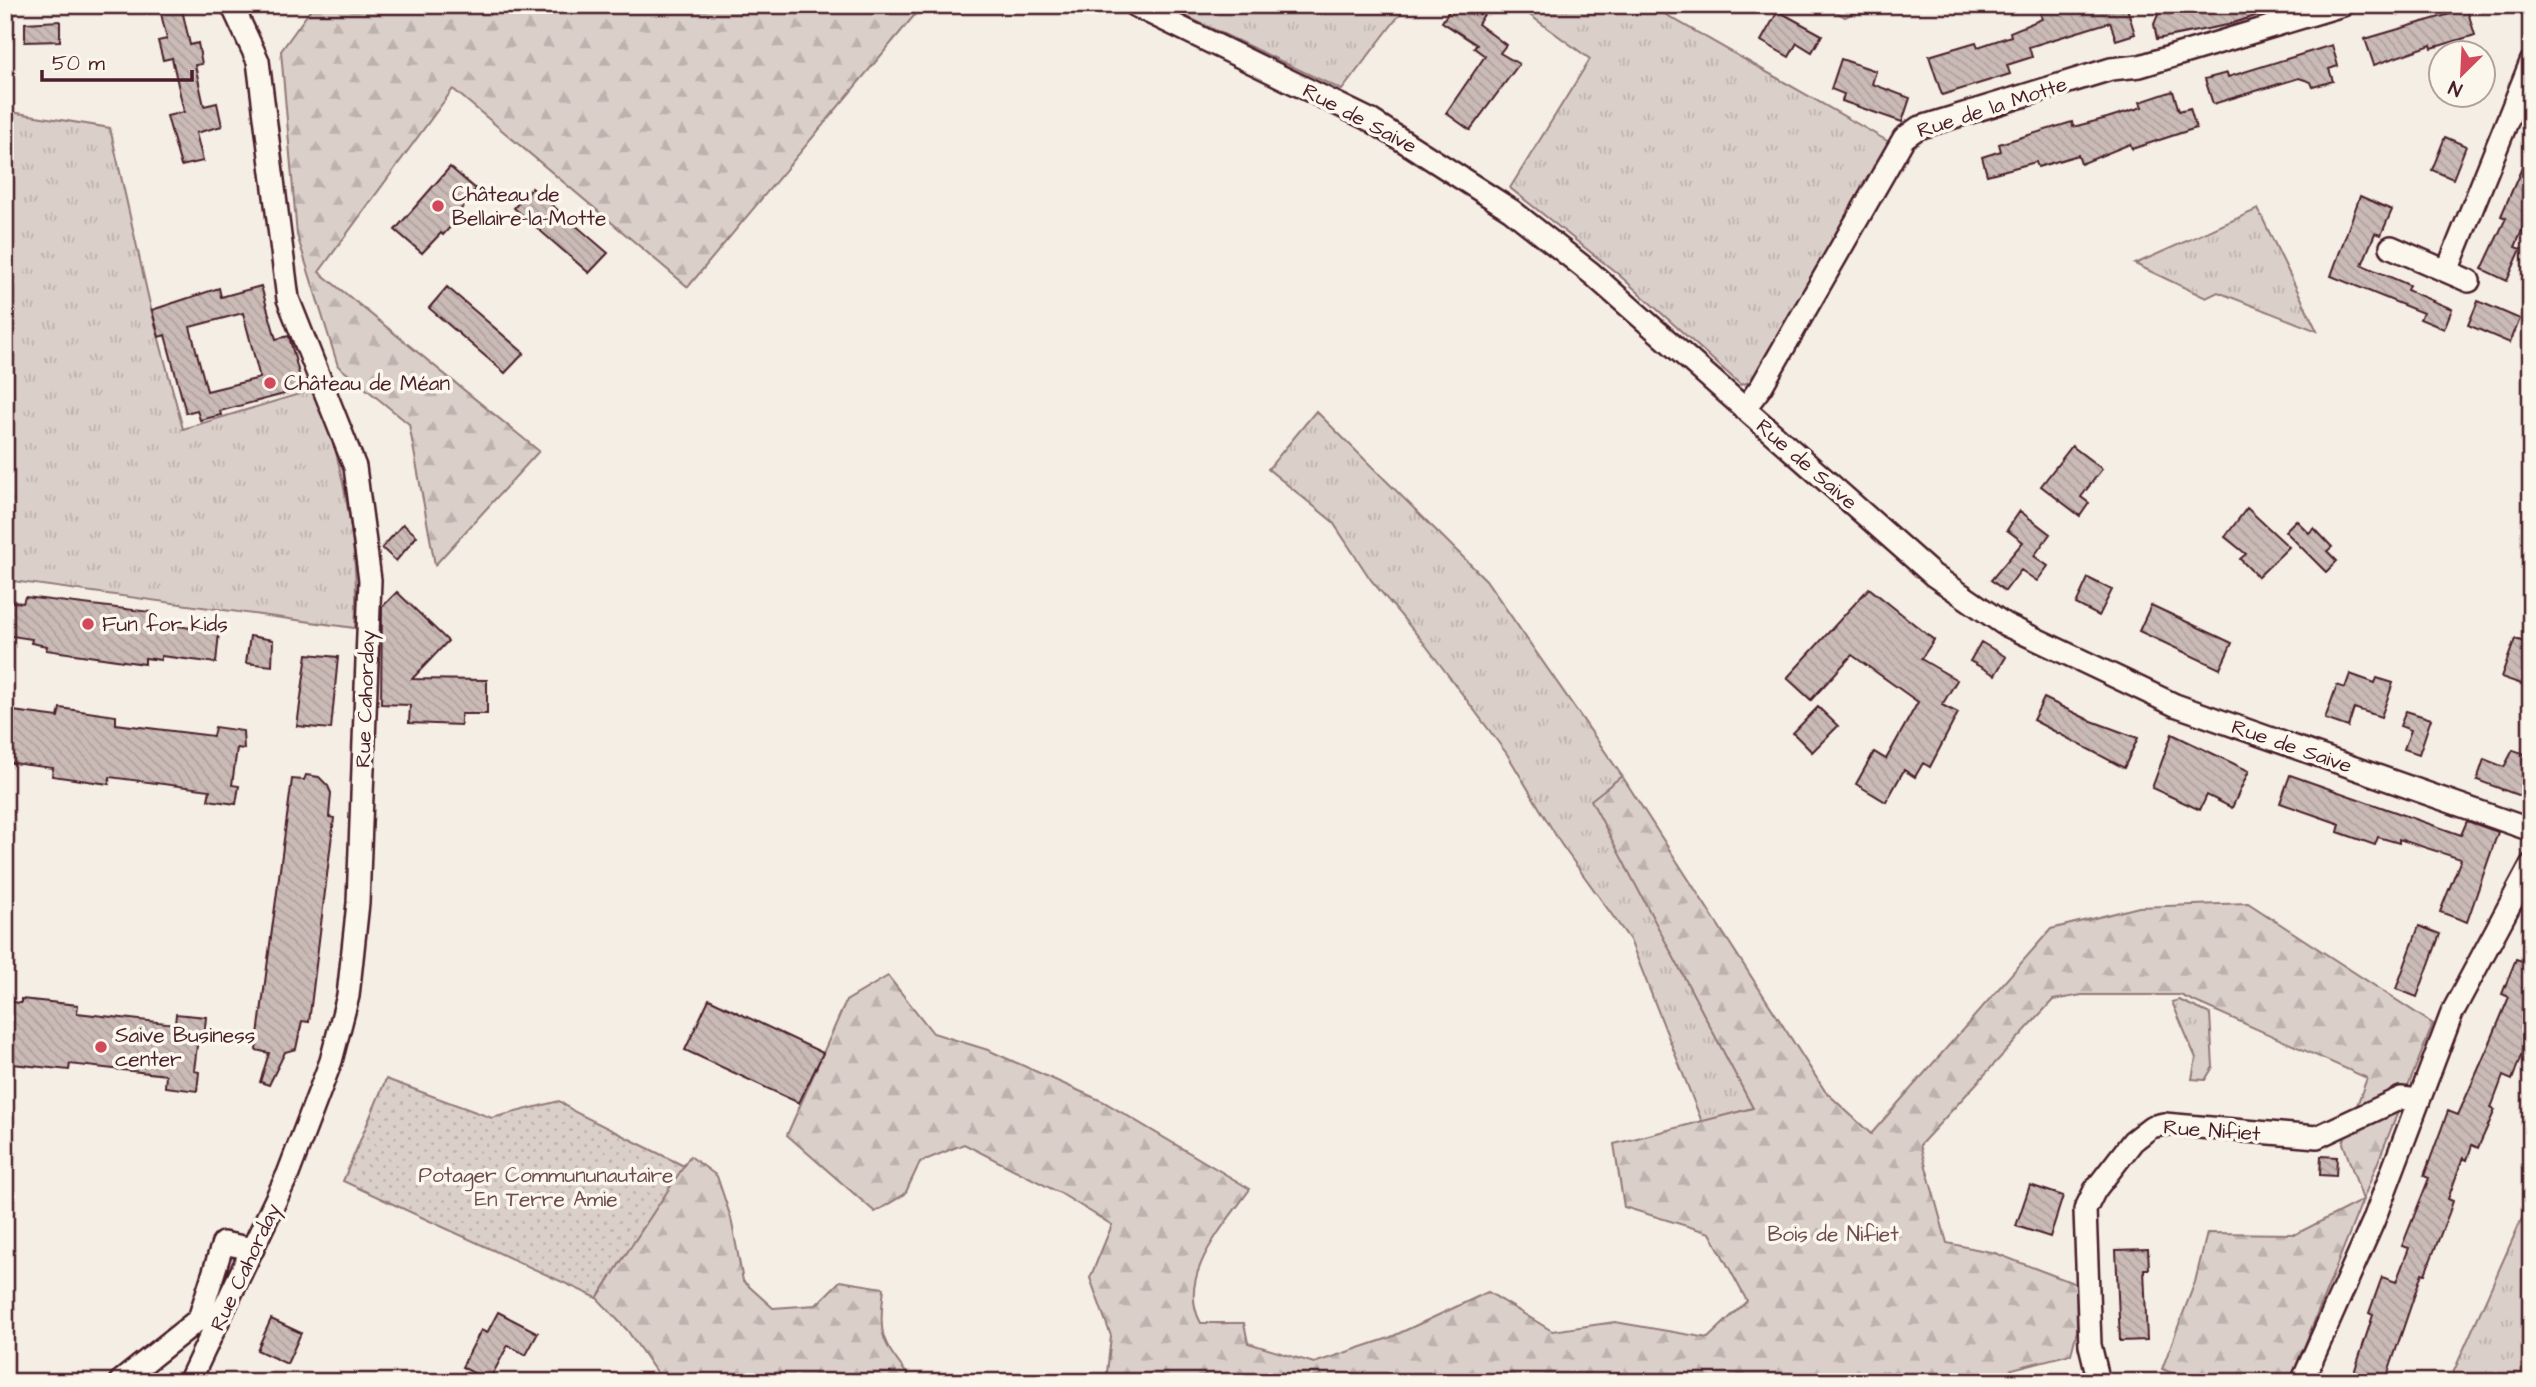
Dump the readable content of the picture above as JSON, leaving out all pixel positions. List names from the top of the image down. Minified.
{"streets":{"street":["Rue de la Motte","Rue de Saive","Rue Cahorday","Rue Nifiet"]},"crossings":[["Rue de la Motte","Rue de Saive"]],"parks":["Potager Commununautaire En Terre Amie","Bois de Nifiet"],"places":["Château de Bellaire-la-Motte","Château de Méan","Fun for kids","Saive Business center"],"scale_bar":"50 m","north":"bottom left"}
